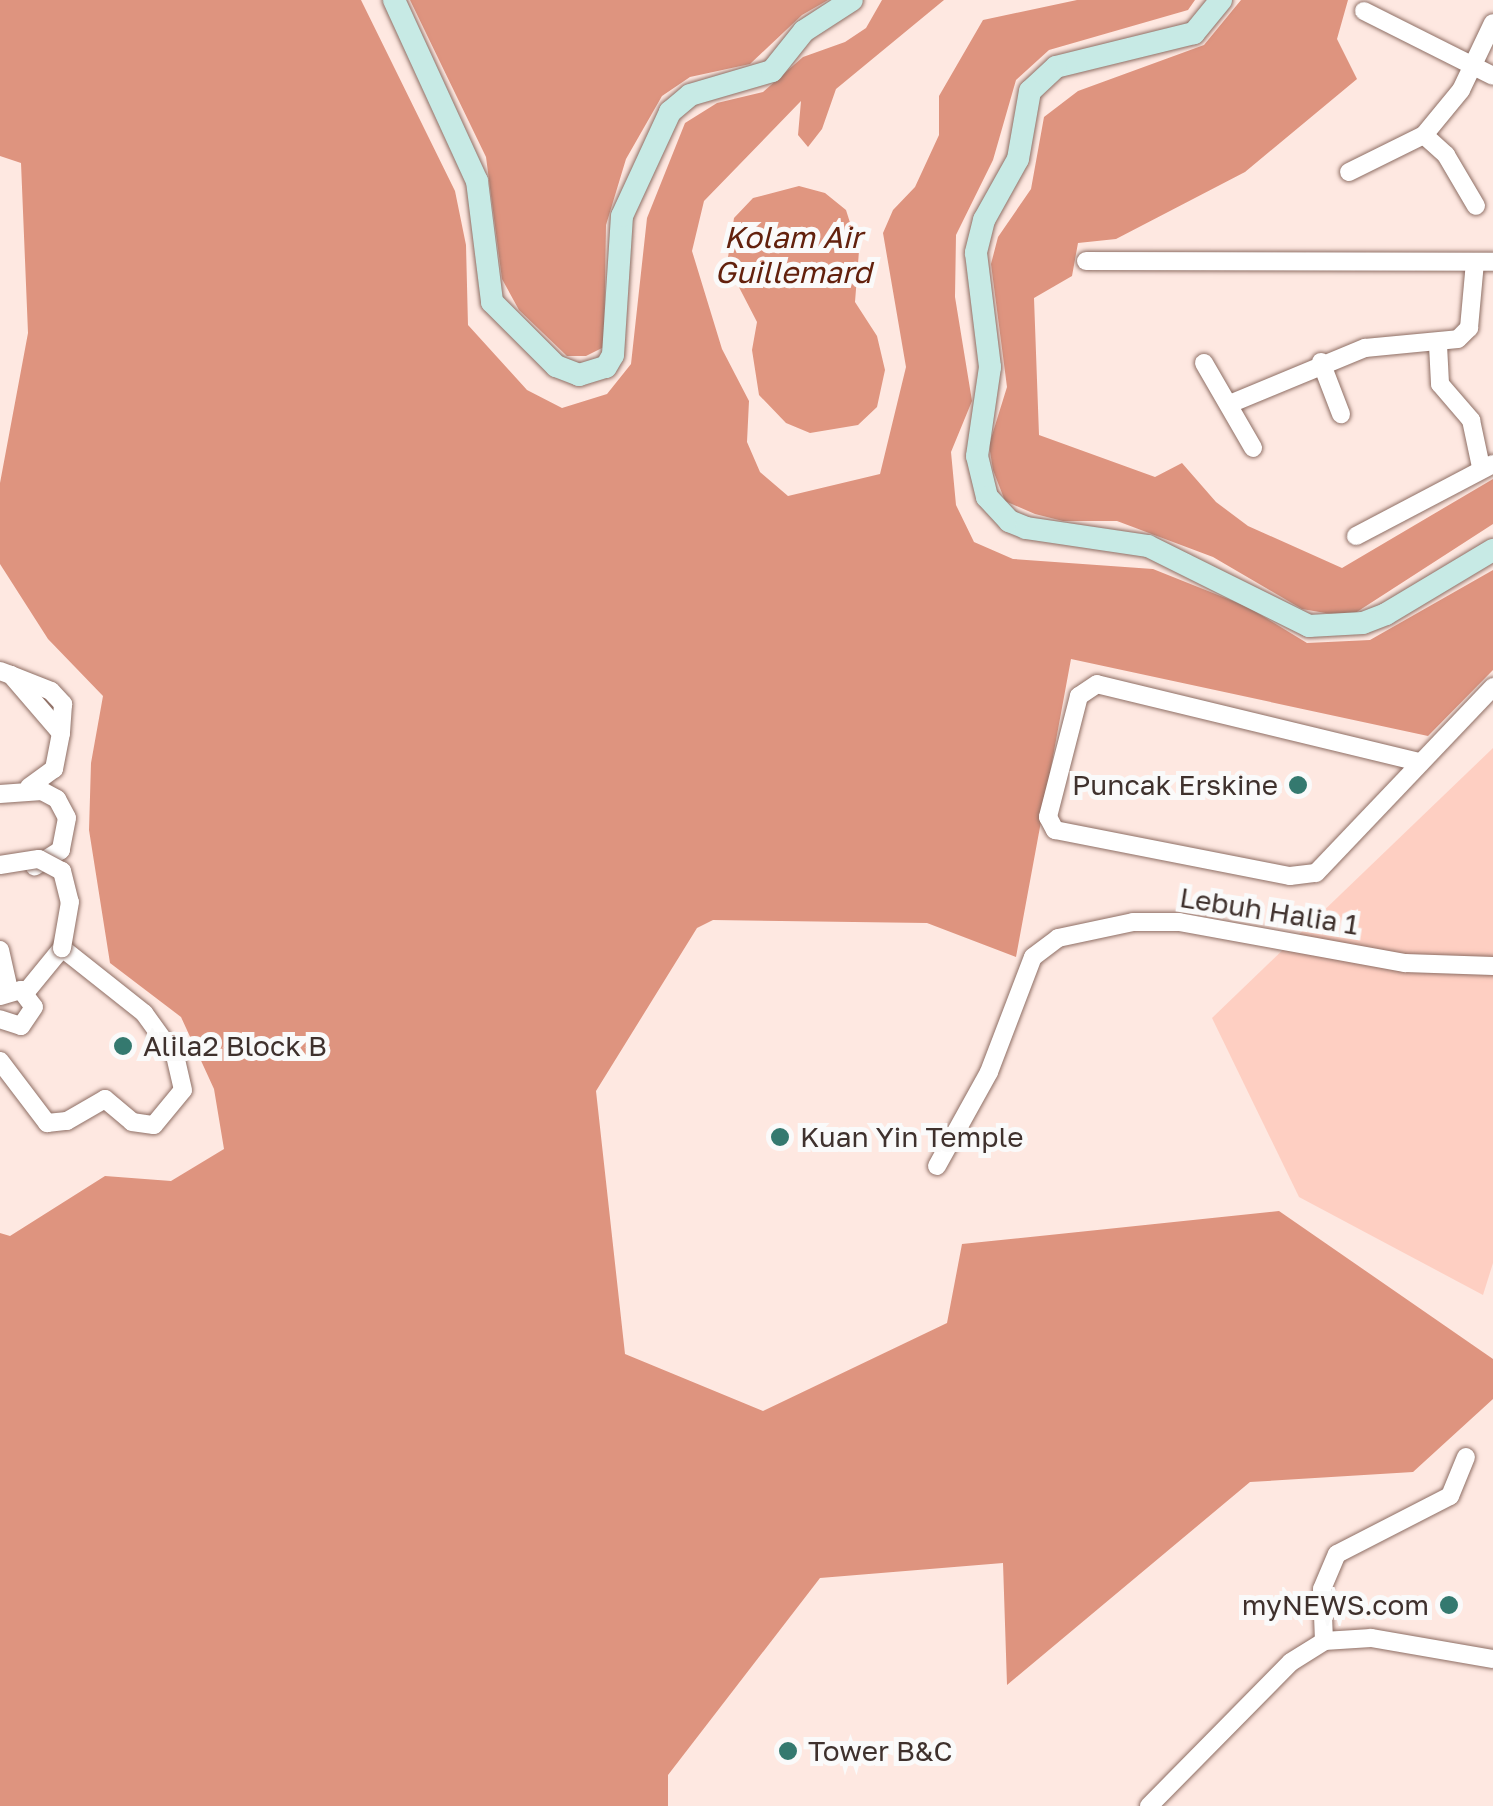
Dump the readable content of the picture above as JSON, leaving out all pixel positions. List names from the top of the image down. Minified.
{"streets":{"street":["Lebuh Halia 1"]},"water":["Kolam Air Guillemard"],"places":["Puncak Erskine","Alila2 Block B","Kuan Yin Temple","myNEWS.com","Tower B&C"]}
